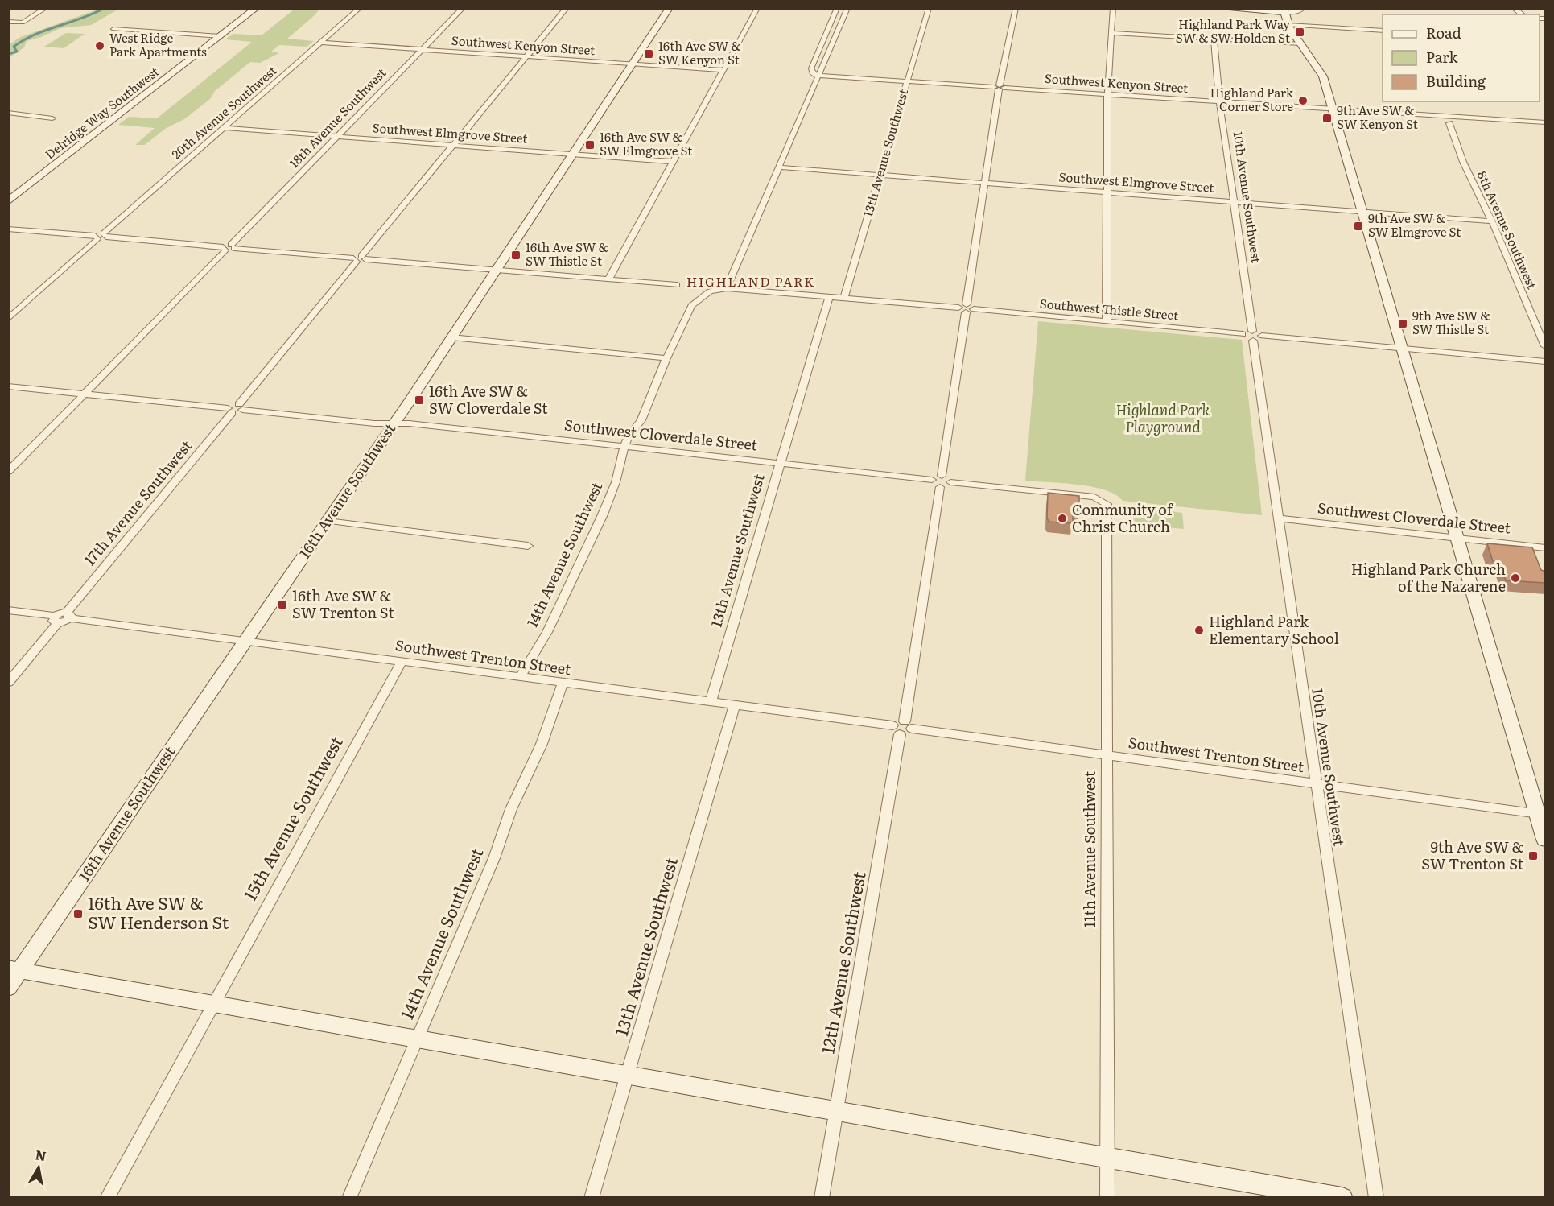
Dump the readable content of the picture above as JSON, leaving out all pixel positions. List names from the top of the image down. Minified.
{"streets":{"street":["Southwest Kenyon Street","20th Avenue Southwest","Delridge Way Southwest","18th Avenue Southwest","Southwest Elmgrove Street","13th Avenue Southwest","10th Avenue Southwest","8th Avenue Southwest","Southwest Thistle Street","Southwest Cloverdale Street","16th Avenue Southwest","17th Avenue Southwest","14th Avenue Southwest","Southwest Trenton Street","15th Avenue Southwest","11th Avenue Southwest","12th Avenue Southwest"]},"crossings":[["Southwest Kenyon Street","20th Avenue Southwest"],["Southwest Kenyon Street","18th Avenue Southwest"],["Southwest Kenyon Street","13th Avenue Southwest"],["Southwest Kenyon Street","10th Avenue Southwest"],["Southwest Kenyon Street","16th Avenue Southwest"],["20th Avenue Southwest","Southwest Elmgrove Street"],["18th Avenue Southwest","Southwest Elmgrove Street"],["Southwest Elmgrove Street","13th Avenue Southwest"],["Southwest Elmgrove Street","10th Avenue Southwest"],["Southwest Elmgrove Street","8th Avenue Southwest"],["Southwest Elmgrove Street","16th Avenue Southwest"],["13th Avenue Southwest","Southwest Thistle Street"],["13th Avenue Southwest","Southwest Cloverdale Street"],["13th Avenue Southwest","Southwest Trenton Street"],["10th Avenue Southwest","Southwest Thistle Street"],["10th Avenue Southwest","Southwest Cloverdale Street"],["10th Avenue Southwest","Southwest Trenton Street"],["Southwest Thistle Street","14th Avenue Southwest"],["Southwest Cloverdale Street","16th Avenue Southwest"],["Southwest Cloverdale Street","14th Avenue Southwest"],["16th Avenue Southwest","Southwest Trenton Street"],["17th Avenue Southwest","Southwest Trenton Street"],["14th Avenue Southwest","Southwest Trenton Street"],["Southwest Trenton Street","15th Avenue Southwest"],["Southwest Trenton Street","11th Avenue Southwest"],["Southwest Trenton Street","12th Avenue Southwest"]],"districts":["HIGHLAND PARK"],"parks":["Highland Park Playground"],"places":{"transit":["Highland Park Way SW & SW Holden St","16th Ave SW & SW Kenyon St","9th Ave SW & SW Kenyon St","16th Ave SW & SW Elmgrove St","9th Ave SW & SW Elmgrove St","16th Ave SW & SW Thistle St","9th Ave SW & SW Thistle St","16th Ave SW & SW Cloverdale St","16th Ave SW & SW Trenton St","9th Ave SW & SW Trenton St","16th Ave SW & SW Henderson St"],"other":["West Ridge Park Apartments","Highland Park Corner Store","Community of Christ Church","Highland Park Church of the Nazarene","Highland Park Elementary School"]},"legend":["Road","Park","Building"],"north":"top"}
